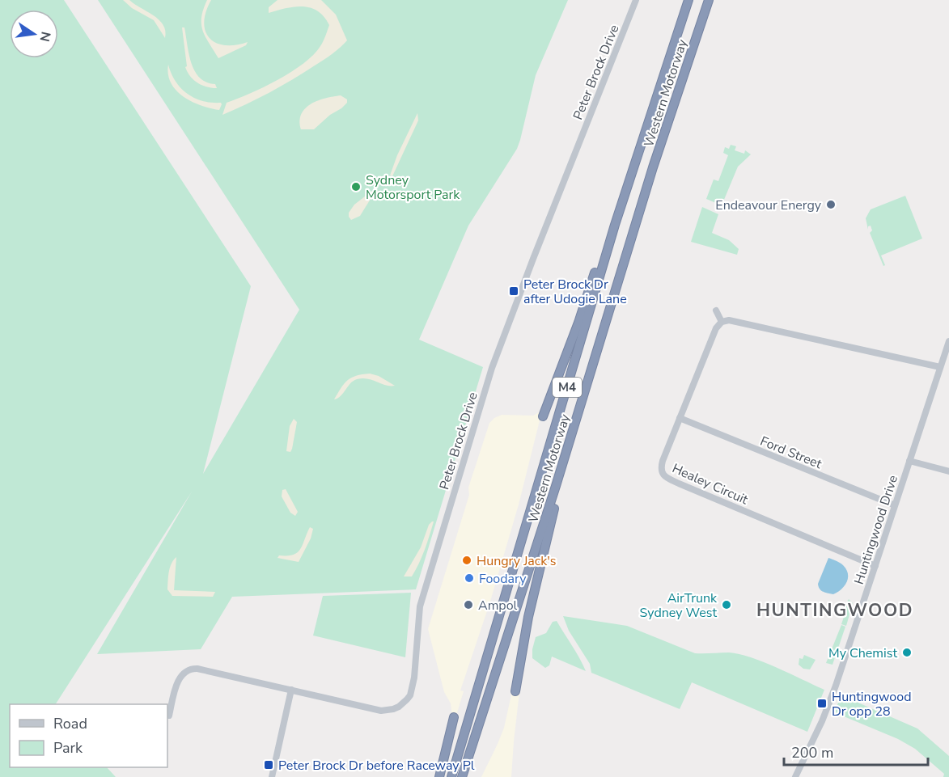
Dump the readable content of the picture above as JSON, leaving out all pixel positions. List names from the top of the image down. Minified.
{"streets":{"highway":["Western Motorway","M4"],"street":["Peter Brock Drive","Ford Street","Healey Circuit","Huntingwood Drive"]},"crossings":[["Ford Street","Healey Circuit"],["Ford Street","Huntingwood Drive"],["Healey Circuit","Huntingwood Drive"]],"districts":["HUNTINGWOOD"],"places":{"other":["Sydney Motorsport Park","Endeavour Energy","Hungry Jack's","Foodary","Ampol","AirTrunk Sydney West","My Chemist"],"transit":["Peter Brock Dr after Udogie Lane","Huntingwood Dr opp 28","Peter Brock Dr before Raceway Pl"]},"legend":["Road","Park"],"scale_bar":"200 m","north":"right"}
